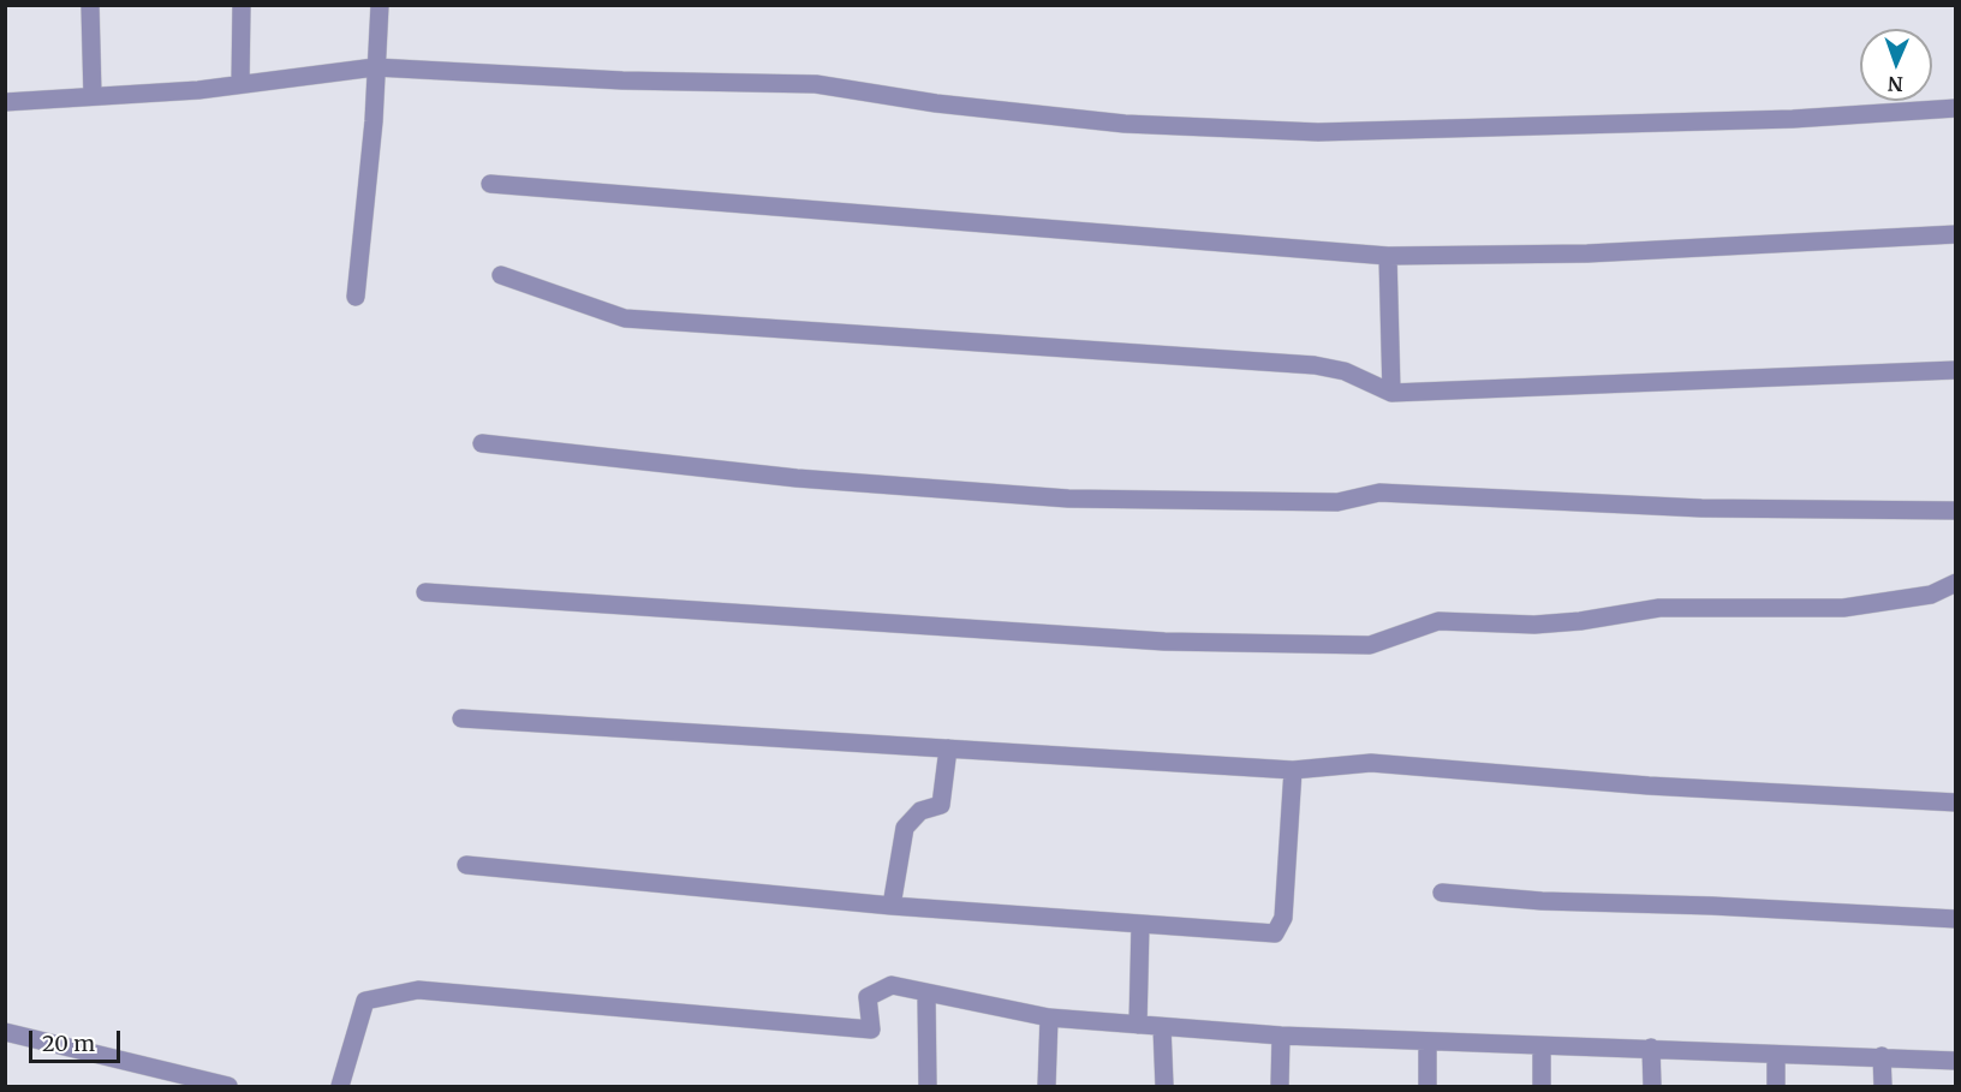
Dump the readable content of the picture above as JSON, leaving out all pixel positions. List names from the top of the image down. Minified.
{"scale_bar":"20 m","north":"bottom"}
